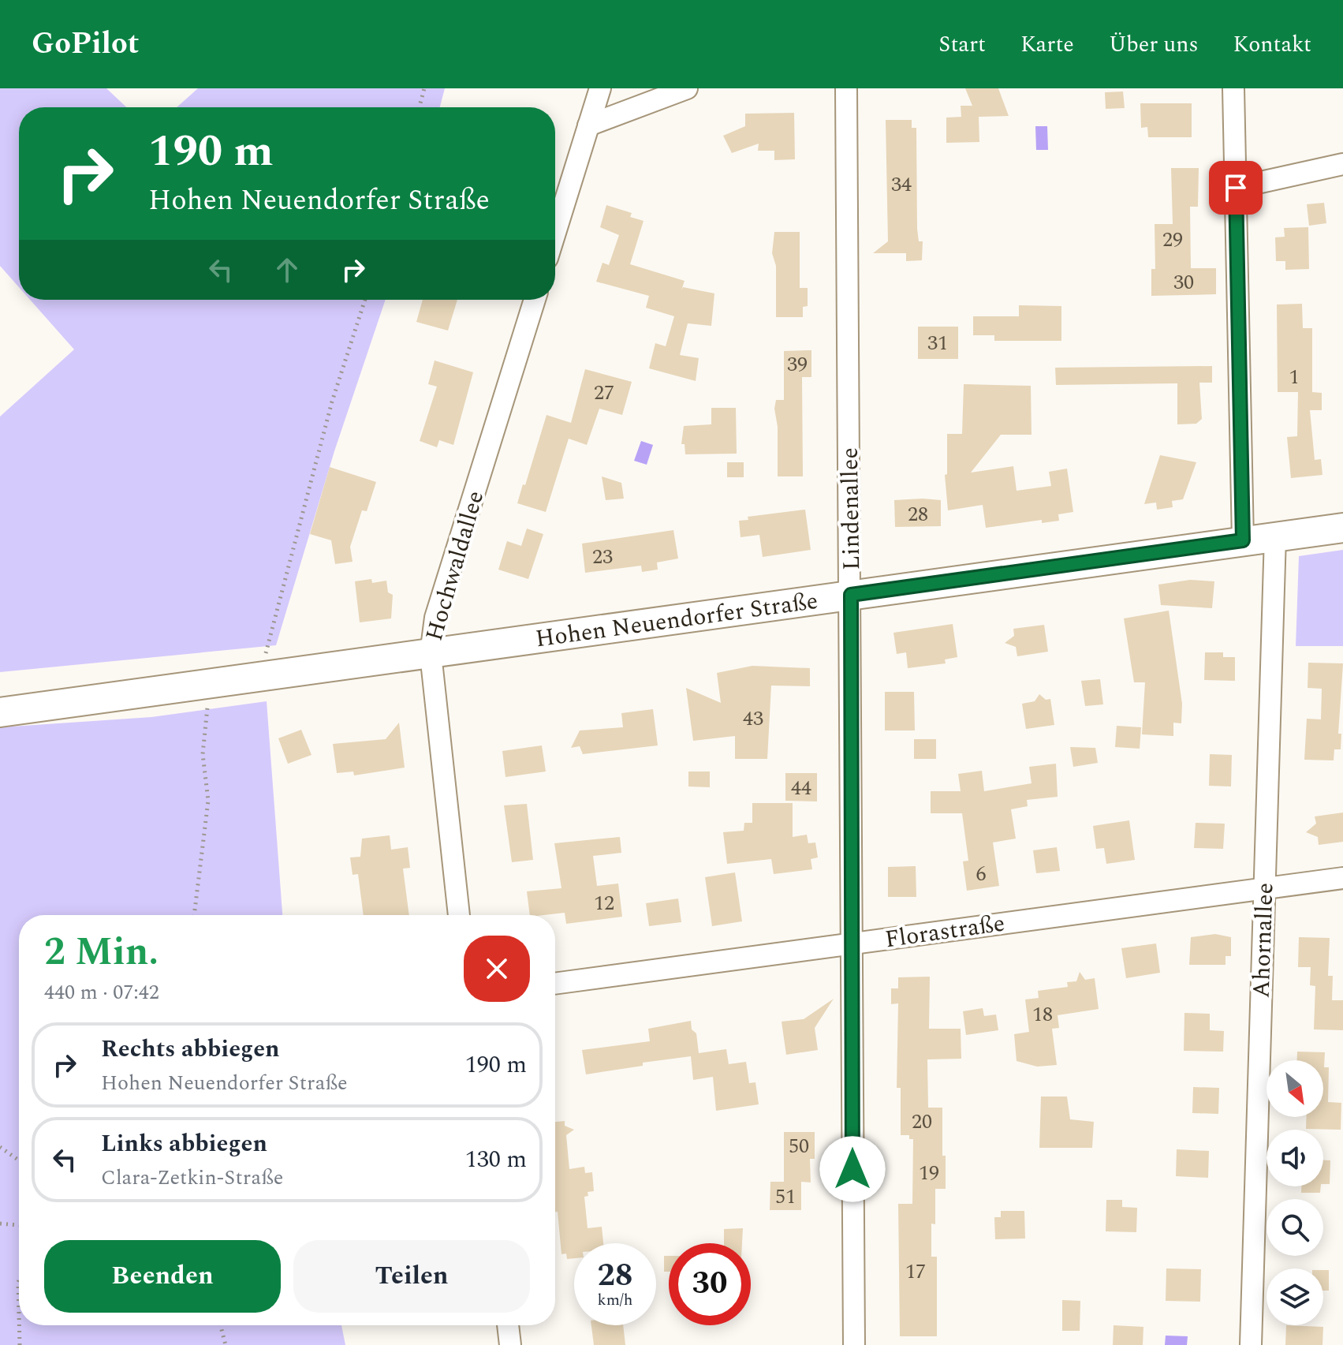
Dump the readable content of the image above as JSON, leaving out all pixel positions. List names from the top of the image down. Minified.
{"streets":{"main road":["Hohen Neuendorfer Straße"],"street":["Lindenallee","Hochwaldallee","Florastraße","Ahornallee"]},"crossings":[["Lindenallee","Hohen Neuendorfer Straße"],["Lindenallee","Florastraße"],["Hochwaldallee","Hohen Neuendorfer Straße"],["Hohen Neuendorfer Straße","Ahornallee"],["Florastraße","Ahornallee"]],"house_numbers":["34","29","30","31","39","1","27","28","23","43","44","6","12","18","20","50","19","51","17"],"north":"bottom right","page":{"header":"GoPilot","nav":["Start","Karte","Über uns","Kontakt"],"turn":["190 m","Hohen Neuendorfer Straße"],"heading":["2 Min.","440 m · 07:42"],"list":[{"name":"Rechts abbiegen","note":"Hohen Neuendorfer Straße","value":"190 m"},{"name":"Links abbiegen","note":"Clara-Zetkin-Straße","value":"130 m"}],"buttons":["Beenden","Teilen"],"speed":"28 km/h","limit":"30"}}
